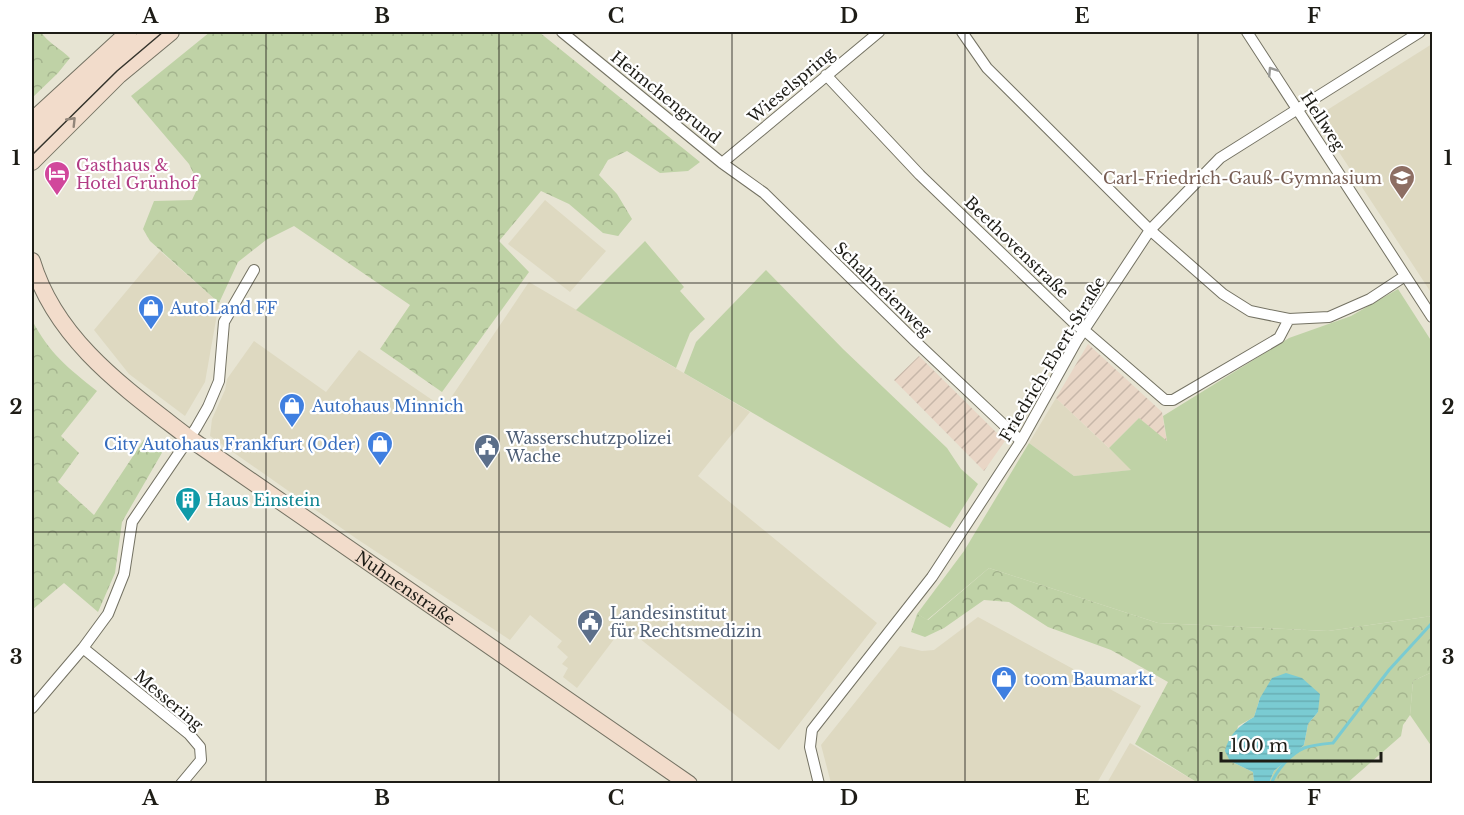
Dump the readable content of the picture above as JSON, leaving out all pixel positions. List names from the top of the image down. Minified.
{"streets":{"main road":["Nuhnenstraße"],"street":["Wieselspring","Heimchengrund","Hellweg","Beethovenstraße","Schalmeienweg","Friedrich-Ebert-Straße","Messering"]},"crossings":[["Wieselspring","Heimchengrund"],["Wieselspring","Beethovenstraße"],["Wieselspring","Schalmeienweg"],["Heimchengrund","Schalmeienweg"],["Hellweg","Friedrich-Ebert-Straße"],["Beethovenstraße","Friedrich-Ebert-Straße"],["Schalmeienweg","Friedrich-Ebert-Straße"]],"places":{"hotel":["Gasthaus & Hotel Grünhof"],"school or university":["Carl-Friedrich-Gauß-Gymnasium"],"shop":["AutoLand FF","Autohaus Minnich","City Autohaus Frankfurt (Oder)","toom Baumarkt"],"public building":["Wasserschutzpolizei Wache","Landesinstitut für Rechtsmedizin"],"building":["Haus Einstein"]},"scale_bar":"100 m","grid":{"columns":["A","B","C","D","E","F"],"rows":["1","2","3"]}}
